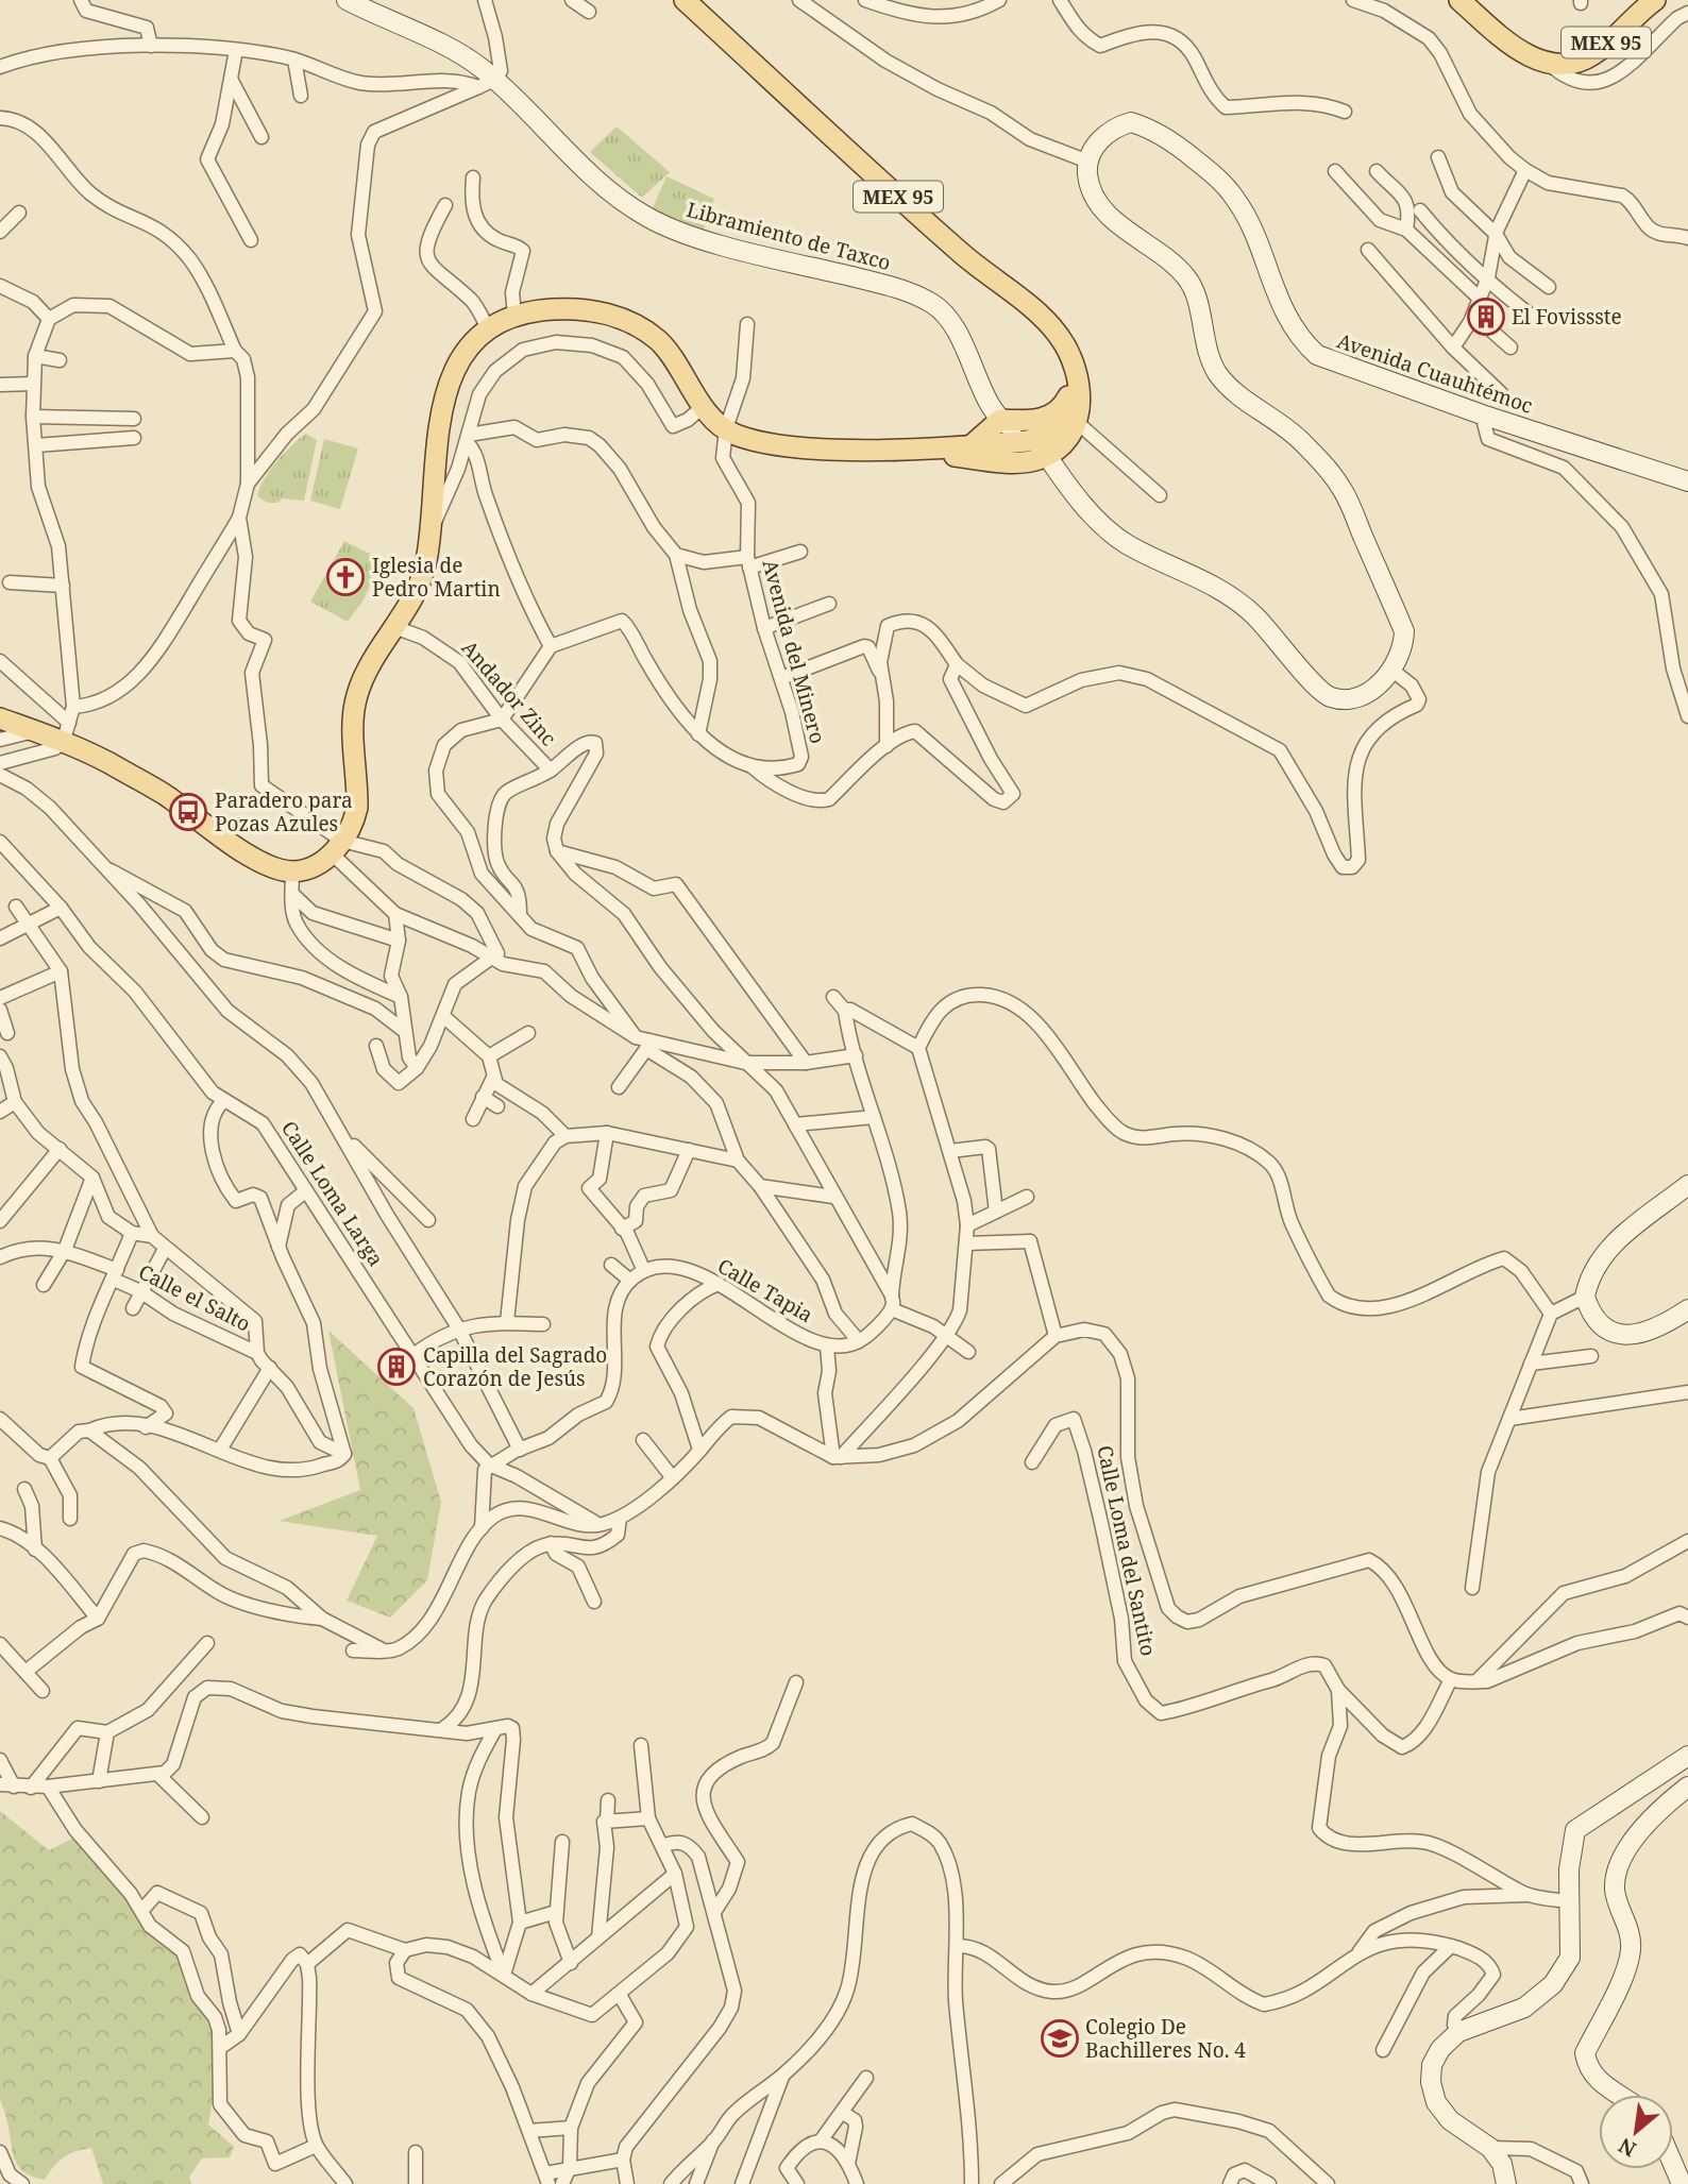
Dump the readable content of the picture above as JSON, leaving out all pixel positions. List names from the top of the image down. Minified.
{"streets":{"main road":["MEX 95","Libramiento de Taxco","Avenida Cuauhtémoc"],"street":["Avenida del Minero","Andador Zinc","Calle Loma Larga","Calle Tapia","Calle el Salto","Calle Loma del Santito"]},"places":{"building":["El Fovissste","Capilla del Sagrado Corazón de Jesús"],"church":["Iglesia de Pedro Martin"],"bus stop":["Paradero para Pozas Azules"],"school or university":["Colegio De Bachilleres No. 4"]},"north":"bottom left"}
